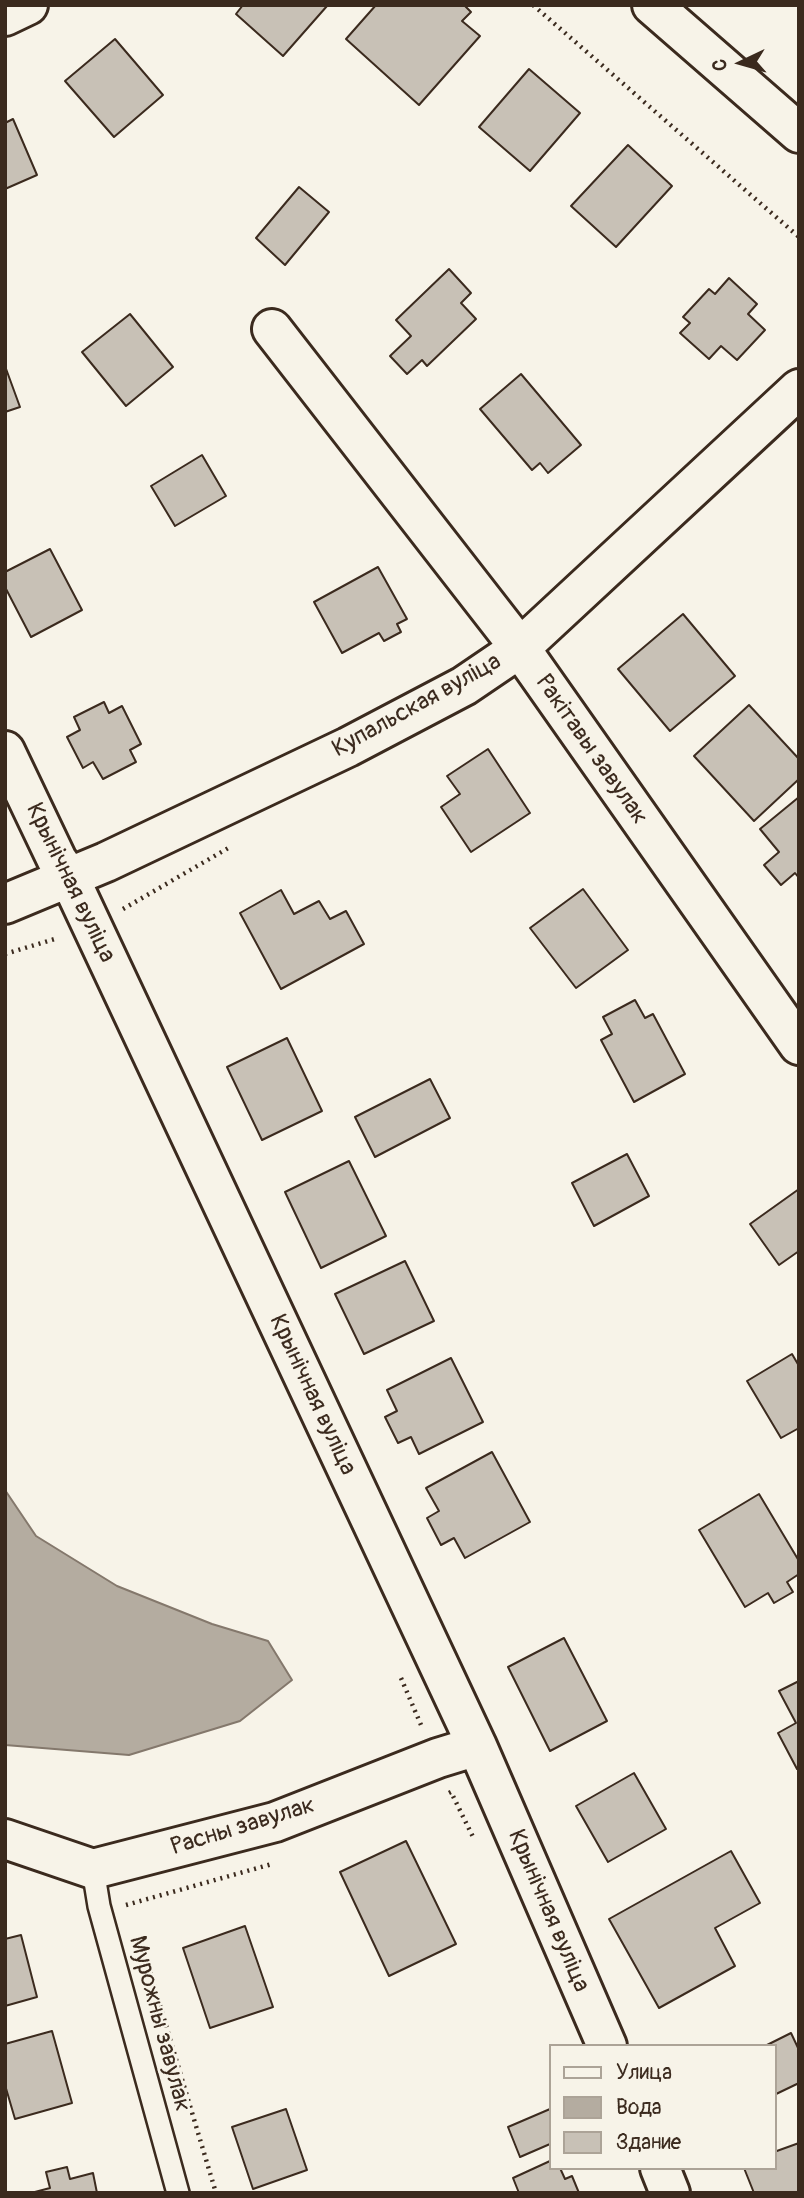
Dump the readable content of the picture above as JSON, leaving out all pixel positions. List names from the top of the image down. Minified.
{"streets":{"street":["Купальская вуліца","Ракітавы завулак","Крынічная вуліца","Расны завулак"],"lane":["Мурожны завулак"]},"crossings":[["Купальская вуліца","Ракітавы завулак"],["Купальская вуліца","Крынічная вуліца"],["Крынічная вуліца","Расны завулак"],["Расны завулак","Мурожны завулак"]],"legend":["Улица","Вода","Здание"],"north":"left"}
